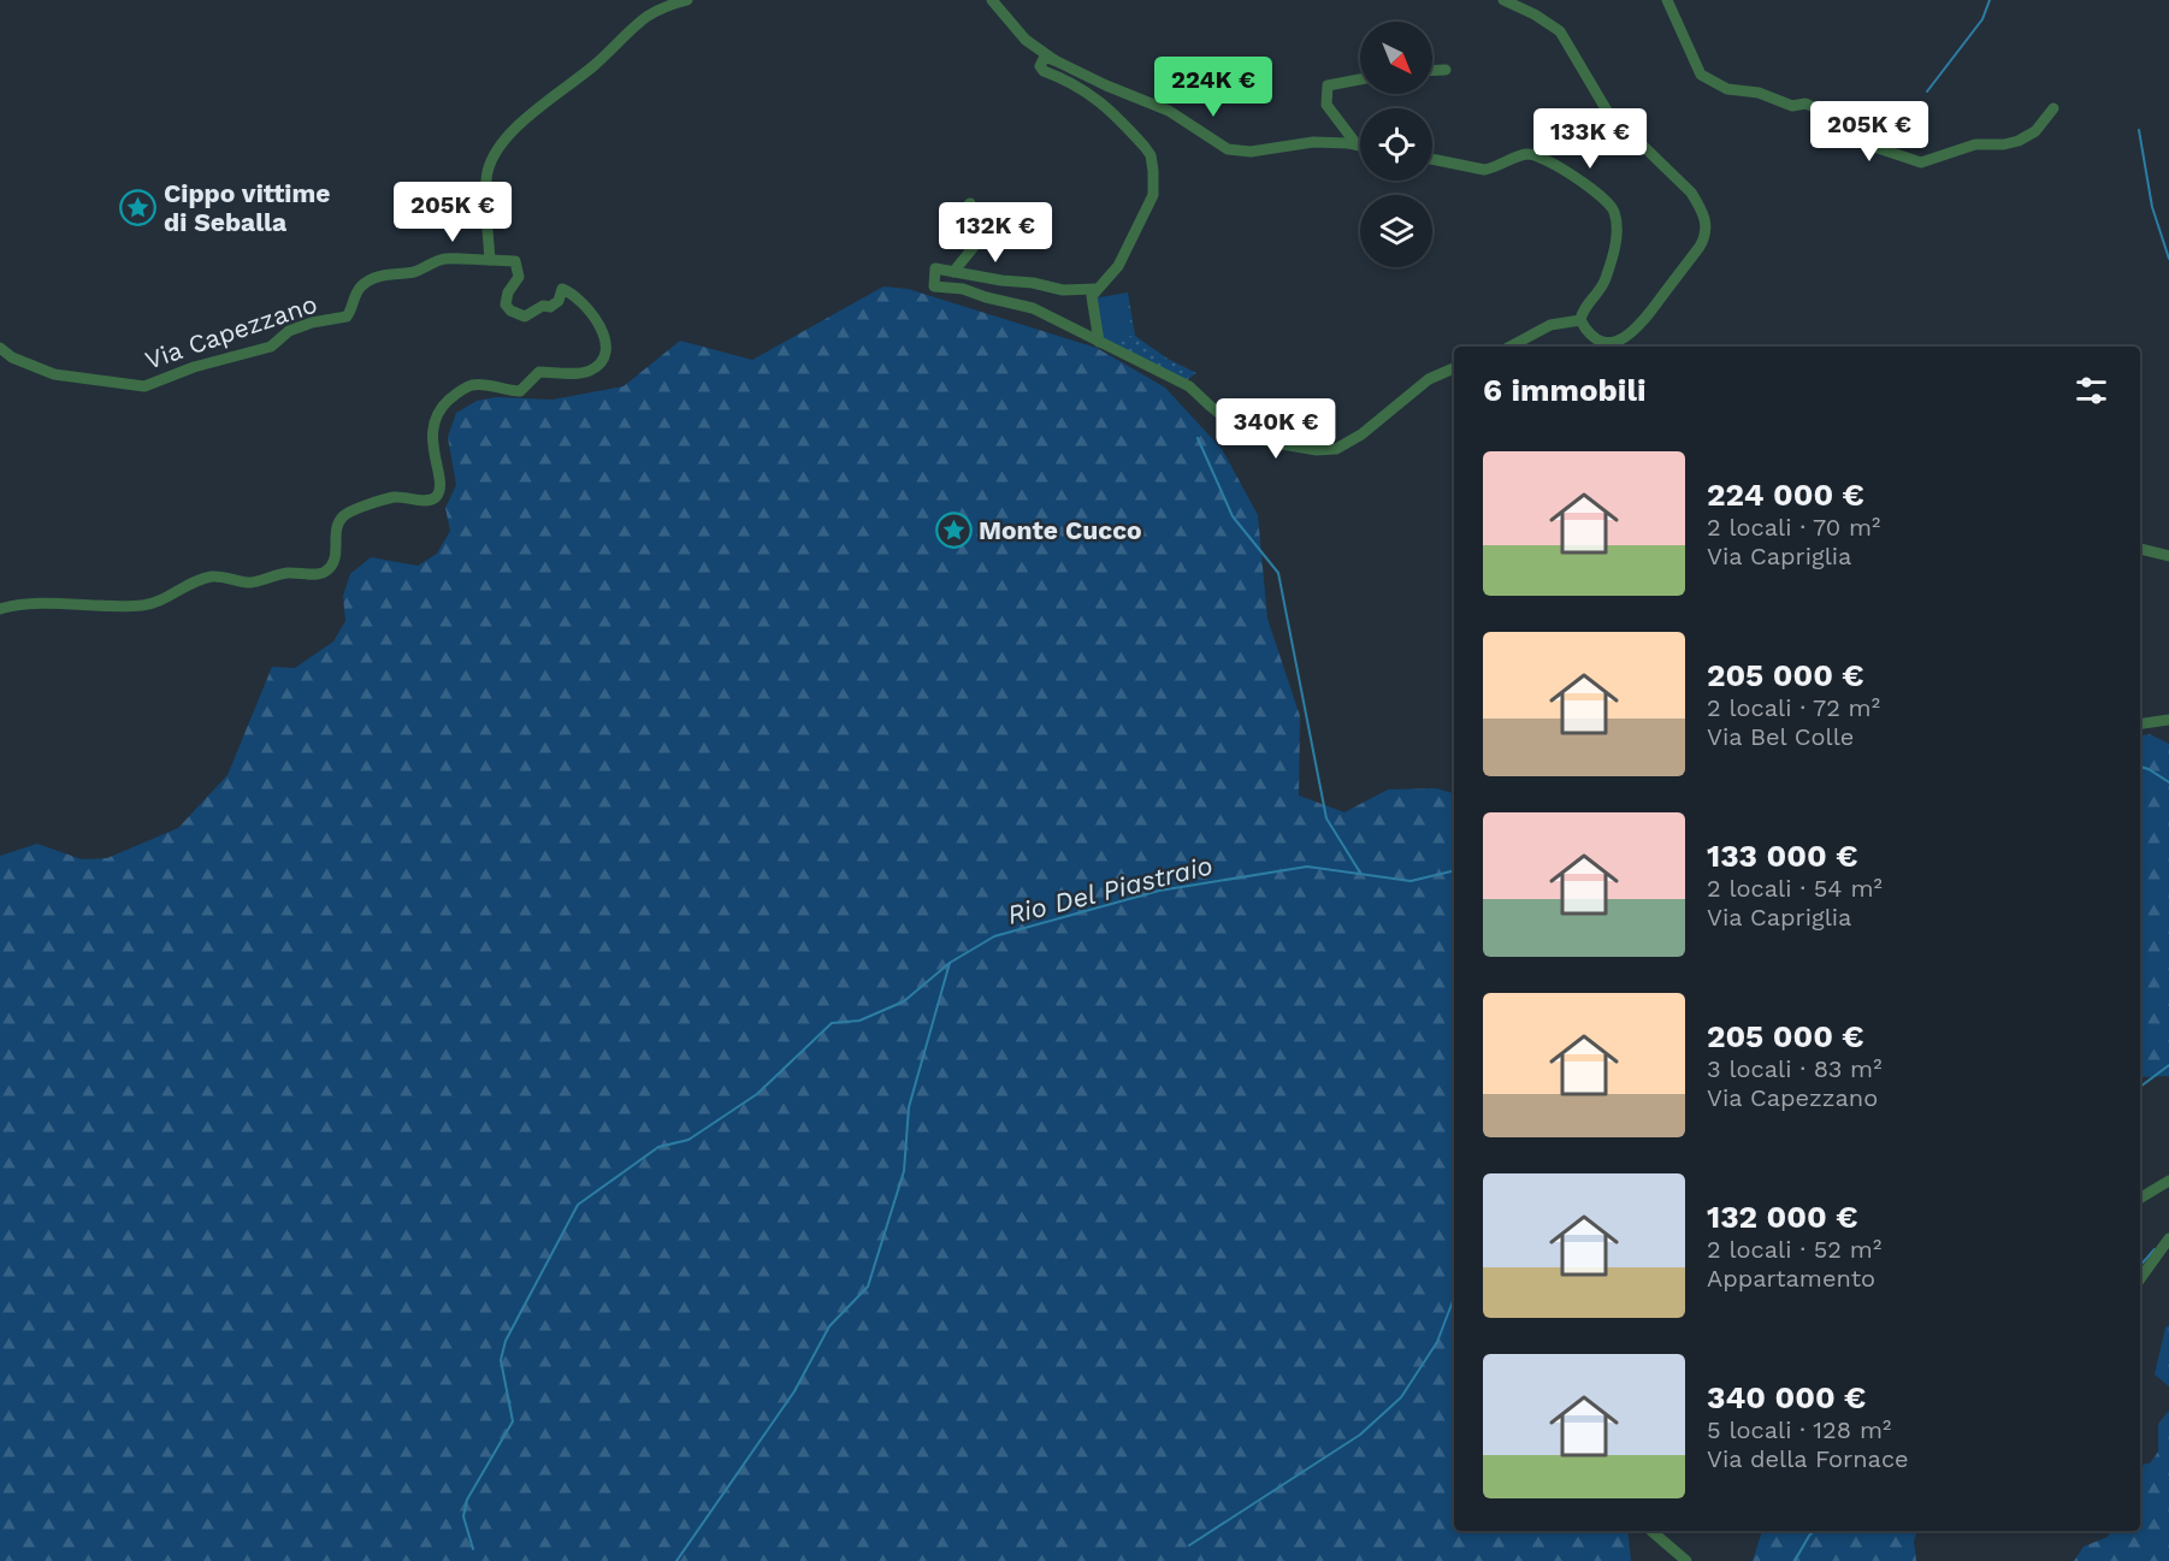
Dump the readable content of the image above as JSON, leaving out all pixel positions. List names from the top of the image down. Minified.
{"streets":{"street":["Via Capezzano"]},"water":["Rio Del Piastraio"],"places":{"place":["Cippo vittime di Seballa","Monte Cucco"]},"north":"bottom right","page":{"price":["224K €","205K €","133K €","205K €","132K €","340K €"],"heading":"6 immobili","list":[{"name":"224 000 €","note":"2 locali · 70 m² · Via Capriglia"},{"name":"205 000 €","note":"2 locali · 72 m² · Via Bel Colle"},{"name":"133 000 €","note":"2 locali · 54 m² · Via Capriglia"},{"name":"205 000 €","note":"3 locali · 83 m² · Via Capezzano"},{"name":"132 000 €","note":"2 locali · 52 m² · Appartamento"},{"name":"340 000 €","note":"5 locali · 128 m² · Via della Fornace"}]}}
